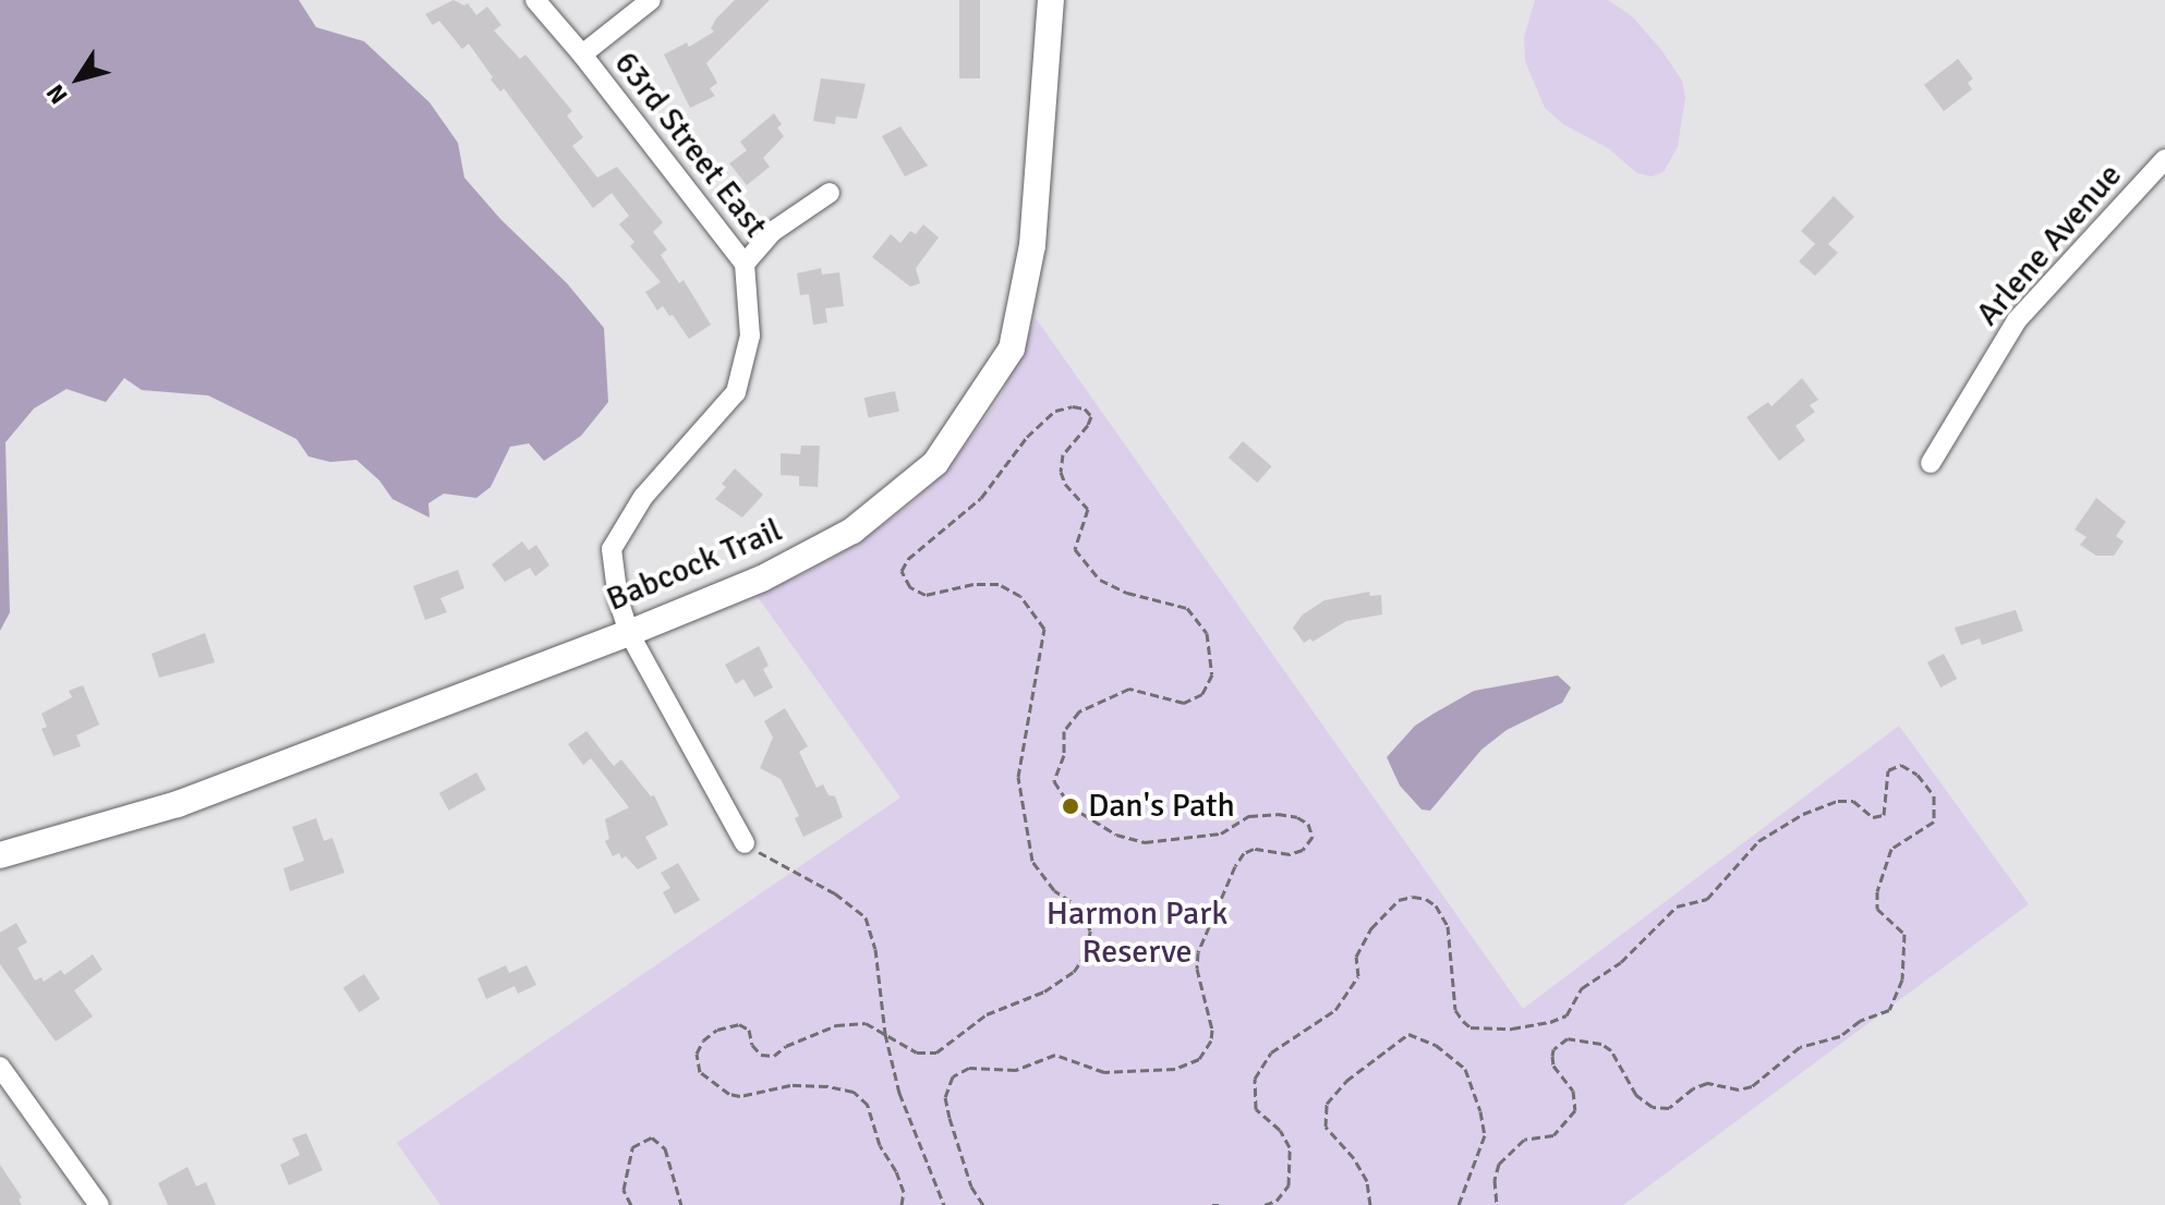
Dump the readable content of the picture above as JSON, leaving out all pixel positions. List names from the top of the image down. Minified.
{"streets":{"street":["63rd Street East","Arlene Avenue","Babcock Trail"]},"crossings":[["63rd Street East","Babcock Trail"]],"parks":["Harmon Park Reserve"],"places":["Dan's Path"],"north":"bottom left"}
